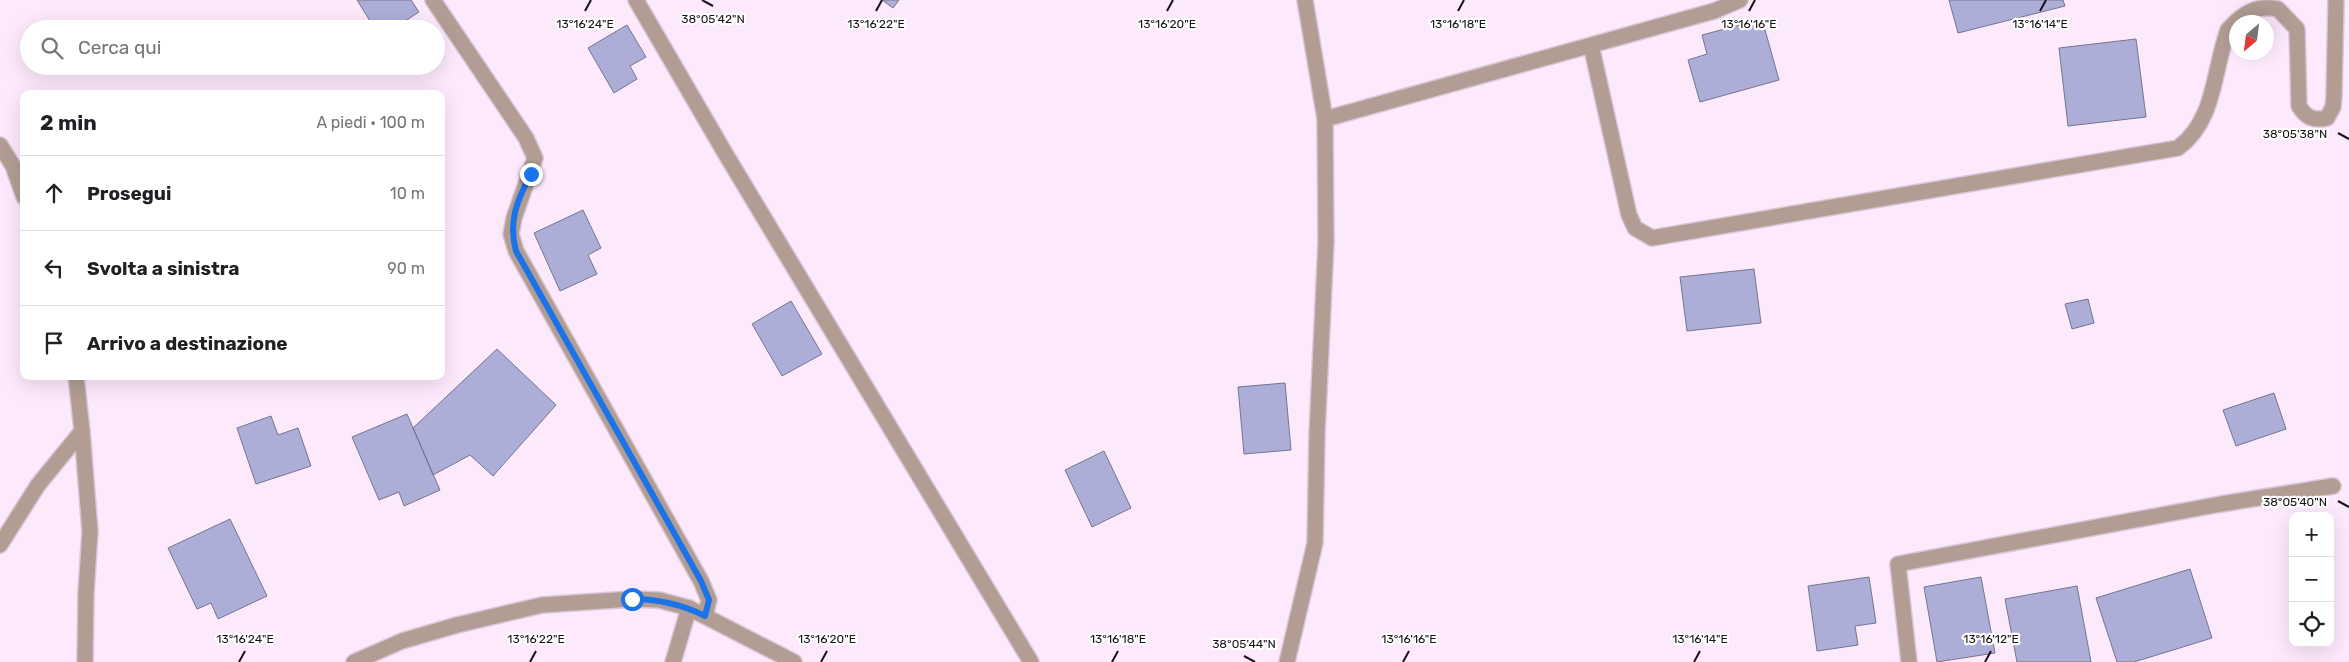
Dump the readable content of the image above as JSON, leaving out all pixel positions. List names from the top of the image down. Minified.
{"north":"bottom left","page":{"search":"Cerca qui","heading":["2 min","A piedi · 100 m"],"list":[["Prosegui","10 m"],["Svolta a sinistra","90 m"],"Arrivo a destinazione"],"map_buttons":["+","−"]},"coordinates":["38°05'42\"N","13°16'24\"E","13°16'22\"E","13°16'20\"E","13°16'18\"E","13°16'16\"E","13°16'14\"E","38°05'38\"N","38°05'40\"N","13°16'12\"E","38°05'44\"N"]}
